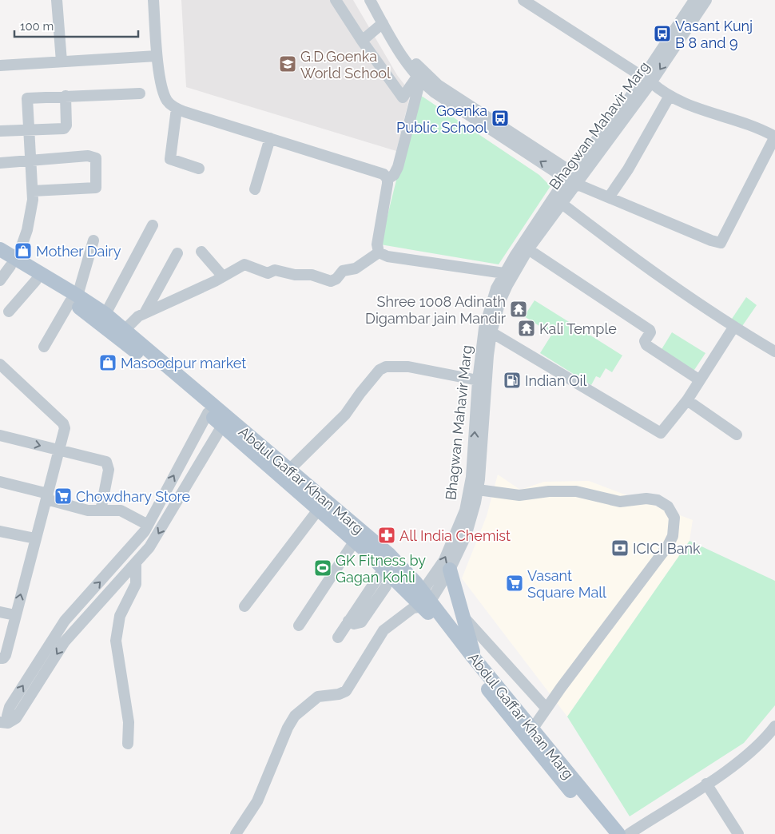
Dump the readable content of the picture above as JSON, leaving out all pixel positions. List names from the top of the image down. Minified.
{"streets":{"main road":["Abdul Gaffar Khan Marg"],"street":["Bhagwan Mahavir Marg"]},"crossings":[["Bhagwan Mahavir Marg","Abdul Gaffar Khan Marg"]],"places":{"bus stop":["Vasant Kunj B 8 and 9","Goenka Public School"],"school or university":["G.D.Goenka World School"],"shop":["Mother Dairy","Masoodpur market"],"temple":["Shree 1008 Adinath Digambar jain Mandir","Kali Temple"],"fuel station":["Indian Oil"],"supermarket":["Chowdhary Store","Vasant Square Mall"],"pharmacy":["All India Chemist"],"bank":["ICICI Bank"],"sports":["GK Fitness by Gagan Kohli"]},"scale_bar":"100 m"}
